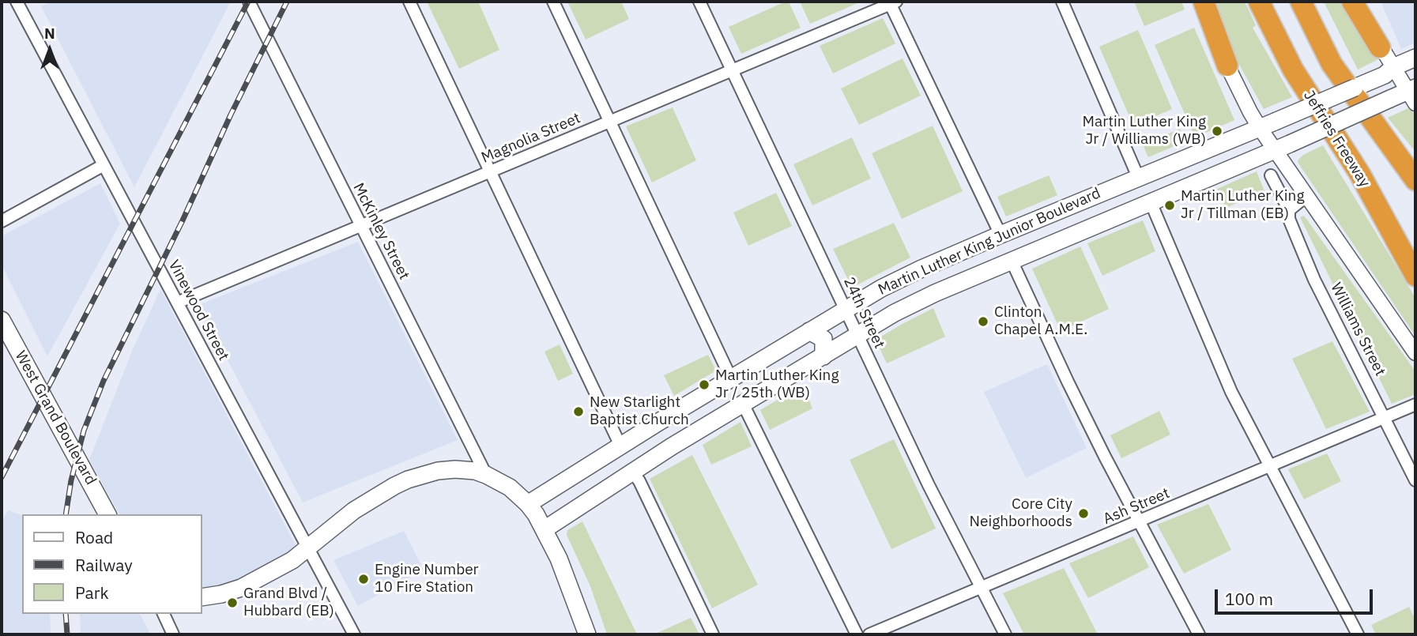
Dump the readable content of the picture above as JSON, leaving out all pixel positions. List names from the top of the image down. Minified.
{"streets":{"highway":["Jeffries Freeway"],"main road":["Martin Luther King Junior Boulevard","West Grand Boulevard"],"street":["Magnolia Street","McKinley Street","Vinewood Street","24th Street","Williams Street","Ash Street"]},"crossings":[["Magnolia Street","McKinley Street"],["Magnolia Street","Vinewood Street"],["Magnolia Street","24th Street"],["Martin Luther King Junior Boulevard","24th Street"],["24th Street","Ash Street"],["Williams Street","Ash Street"]],"places":["Martin Luther King Jr / Williams (WB)","Martin Luther King Jr / Tillman (EB)","Clinton Chapel A.M.E.","Martin Luther King Jr / 25th (WB)","New Starlight Baptist Church","Core City Neighborhoods","Engine Number 10 Fire Station","Grand Blvd / Hubbard (EB)"],"legend":["Road","Railway","Park"],"scale_bar":"100 m","north":"top"}
